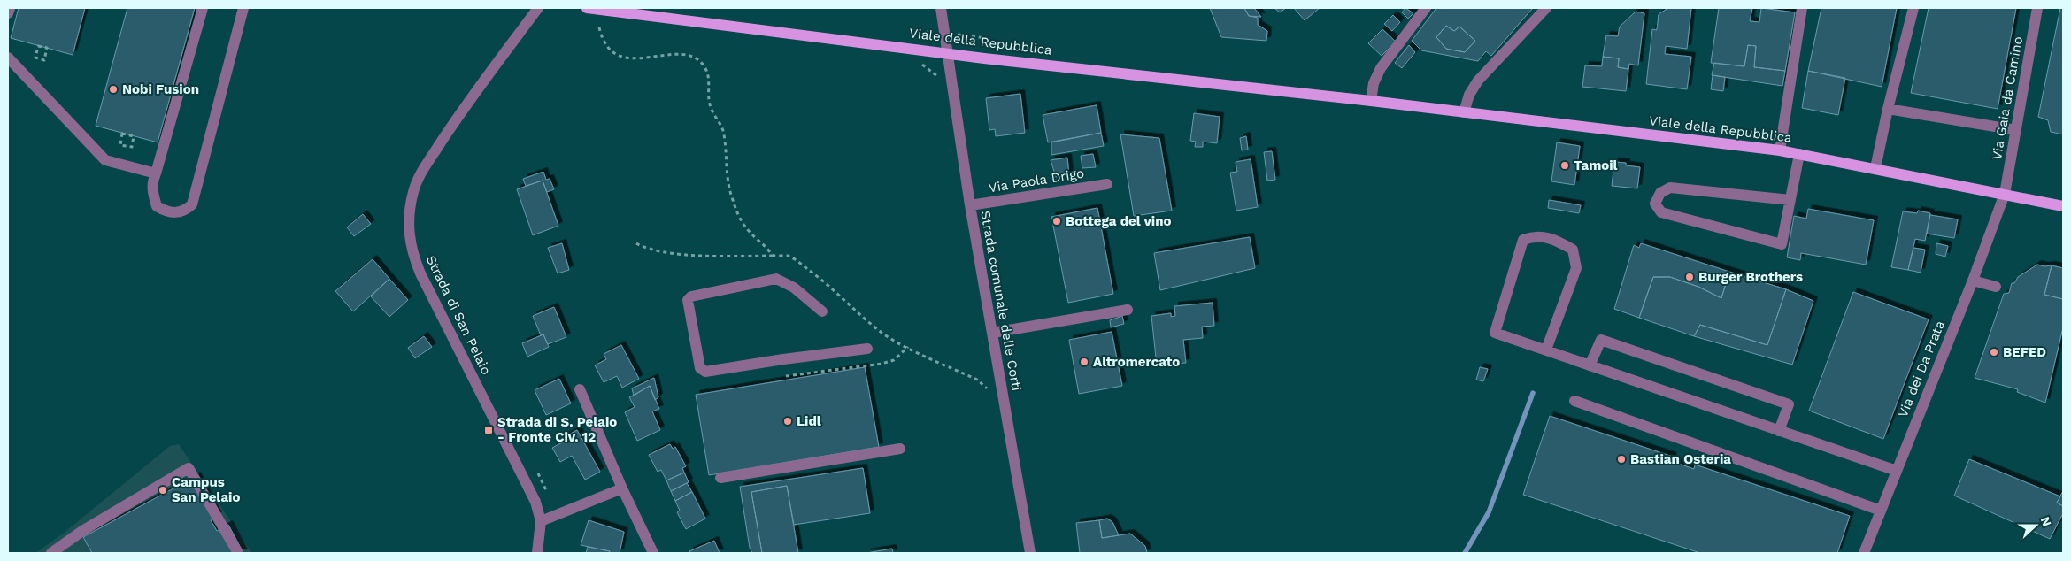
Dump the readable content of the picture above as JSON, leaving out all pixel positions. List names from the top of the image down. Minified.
{"streets":{"main road":["Viale della Repubblica"],"street":["Via Gaia da Camino","Via Paola Drigo","Strada comunale delle Corti","Strada di San Pelaio","Via dei Da Prata"]},"crossings":[["Viale della Repubblica","Via Gaia da Camino"],["Viale della Repubblica","Strada comunale delle Corti"],["Viale della Repubblica","Via dei Da Prata"],["Via Gaia da Camino","Via dei Da Prata"],["Via Paola Drigo","Strada comunale delle Corti"]],"places":{"other":["Nobi Fusion","Tamoil","Bottega del vino","Burger Brothers","BEFED","Altromercato","Lidl","Bastian Osteria","Campus San Pelaio"],"transit":["Strada di S. Pelaio - Fronte Civ. 12"]},"north":"right"}
